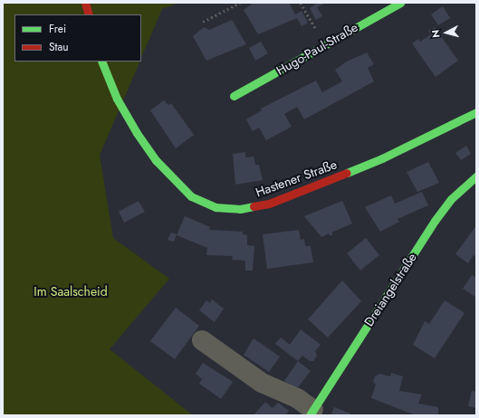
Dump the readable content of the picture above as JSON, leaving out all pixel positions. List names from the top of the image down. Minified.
{"streets":{"main road":["Hugo-Paul-Straße","Hastener Straße","Dreiangelstraße"]},"parks":["Im Saalscheid"],"legend":["Frei","Stau"],"north":"left"}
